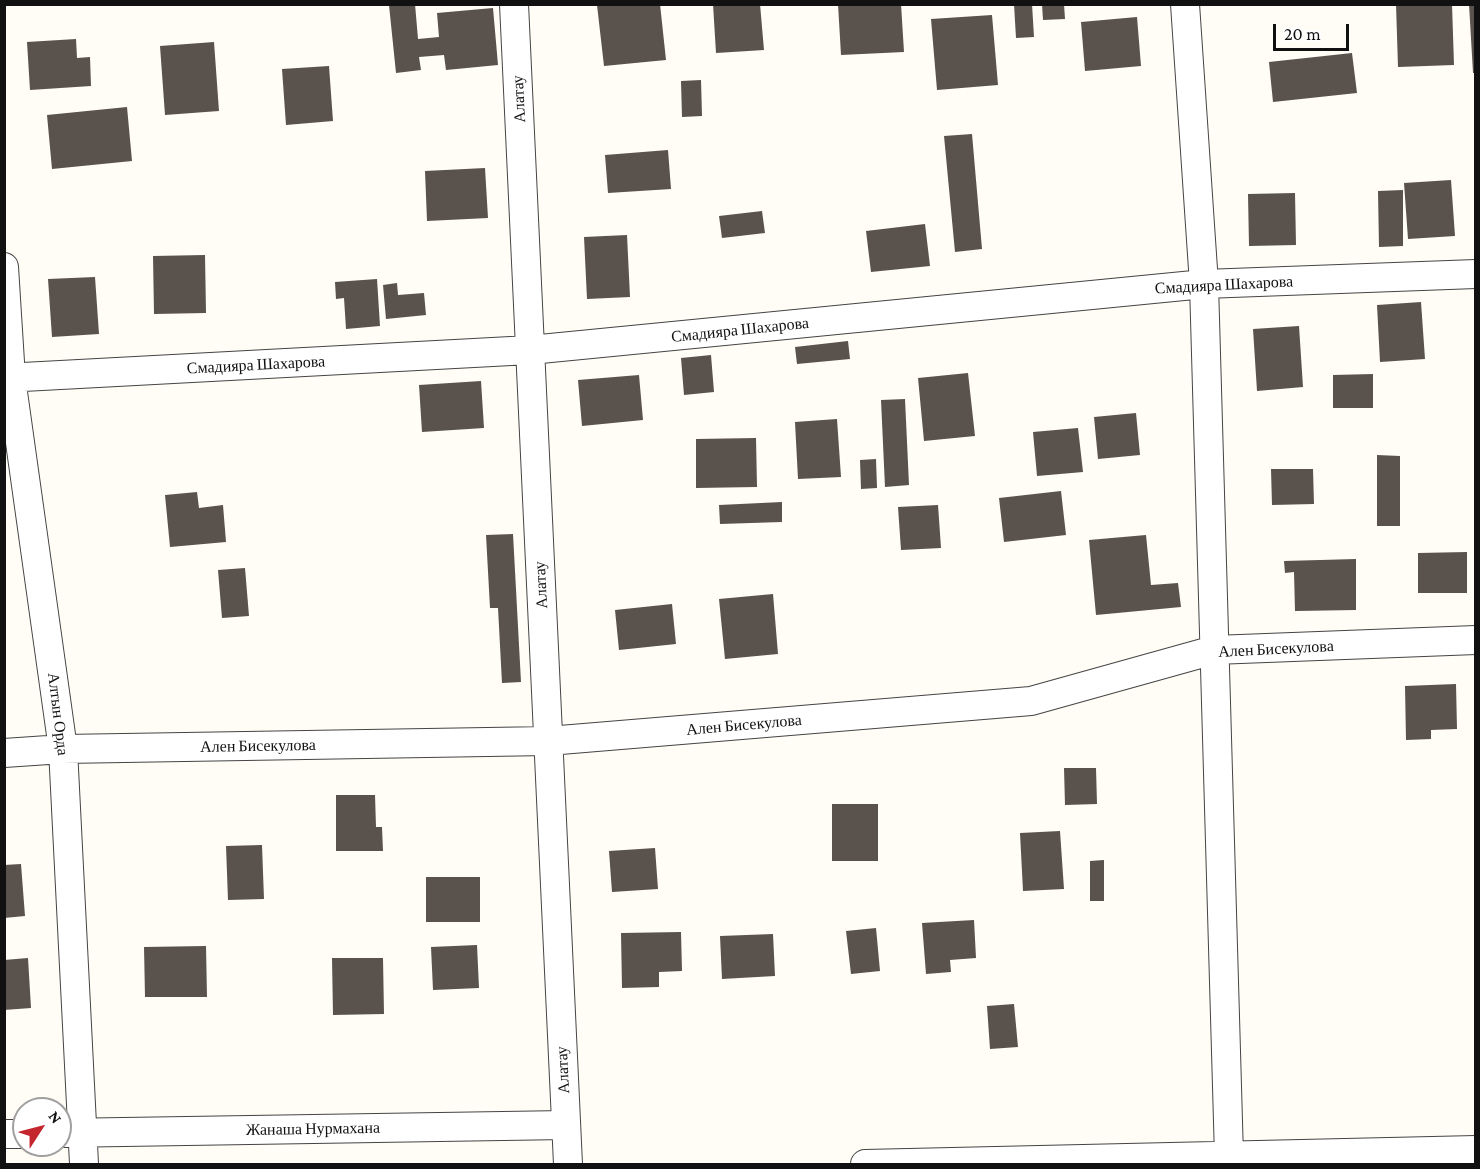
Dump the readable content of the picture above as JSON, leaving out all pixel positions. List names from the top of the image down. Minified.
{"streets":{"street":["Алатау","Смадияра Шахарова","Ален Бисекулова","Алтын Орда","Жанаша Нурмахана"]},"crossings":[["Алатау","Смадияра Шахарова"],["Алатау","Ален Бисекулова"],["Алатау","Жанаша Нурмахана"],["Смадияра Шахарова","Алтын Орда"],["Ален Бисекулова","Алтын Орда"]],"scale_bar":"20 m","north":"top right"}
